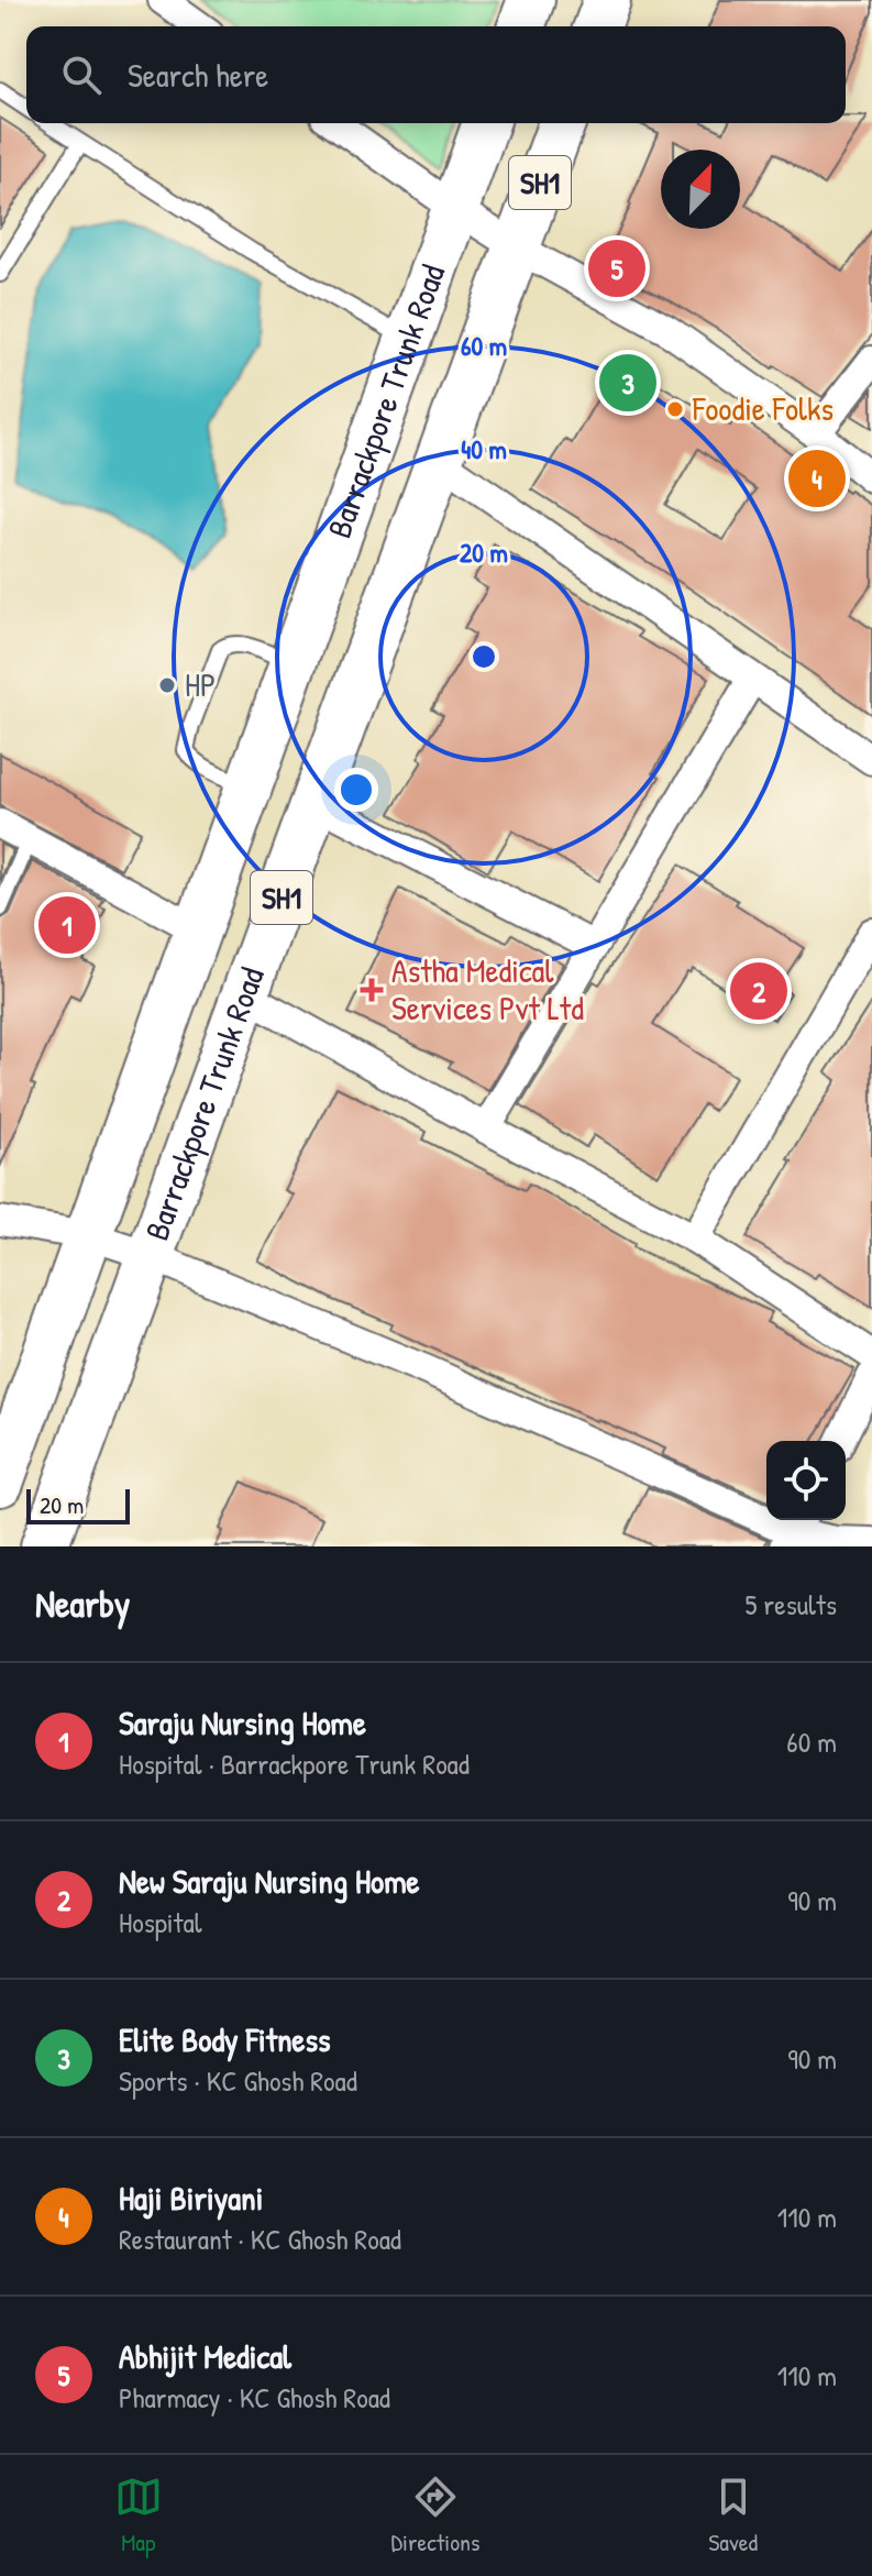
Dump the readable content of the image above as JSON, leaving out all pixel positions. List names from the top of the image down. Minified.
{"streets":{"main road":["SH1","Barrackpore Trunk Road"]},"places":{"other":["Foodie Folks","HP"],"health":["Astha Medical Services Pvt Ltd"]},"scale_bar":"20 m","north":"top right","page":{"search":"Search here","pins":["5","3","4","1","2"],"scale":"20 m","heading":["Nearby","5 results"],"list":[{"mark":"1","name":"Saraju Nursing Home","note":"Hospital · Barrackpore Trunk Road","value":"60 m"},{"mark":"2","name":"New Saraju Nursing Home","note":"Hospital","value":"90 m"},{"mark":"3","name":"Elite Body Fitness","note":"Sports · KC Ghosh Road","value":"90 m"},{"mark":"4","name":"Haji Biriyani","note":"Restaurant · KC Ghosh Road","value":"110 m"},{"mark":"5","name":"Abhijit Medical","note":"Pharmacy · KC Ghosh Road","value":"110 m"}],"nav":["Map","Directions","Saved"]},"rings":["60 m","40 m","20 m"]}
